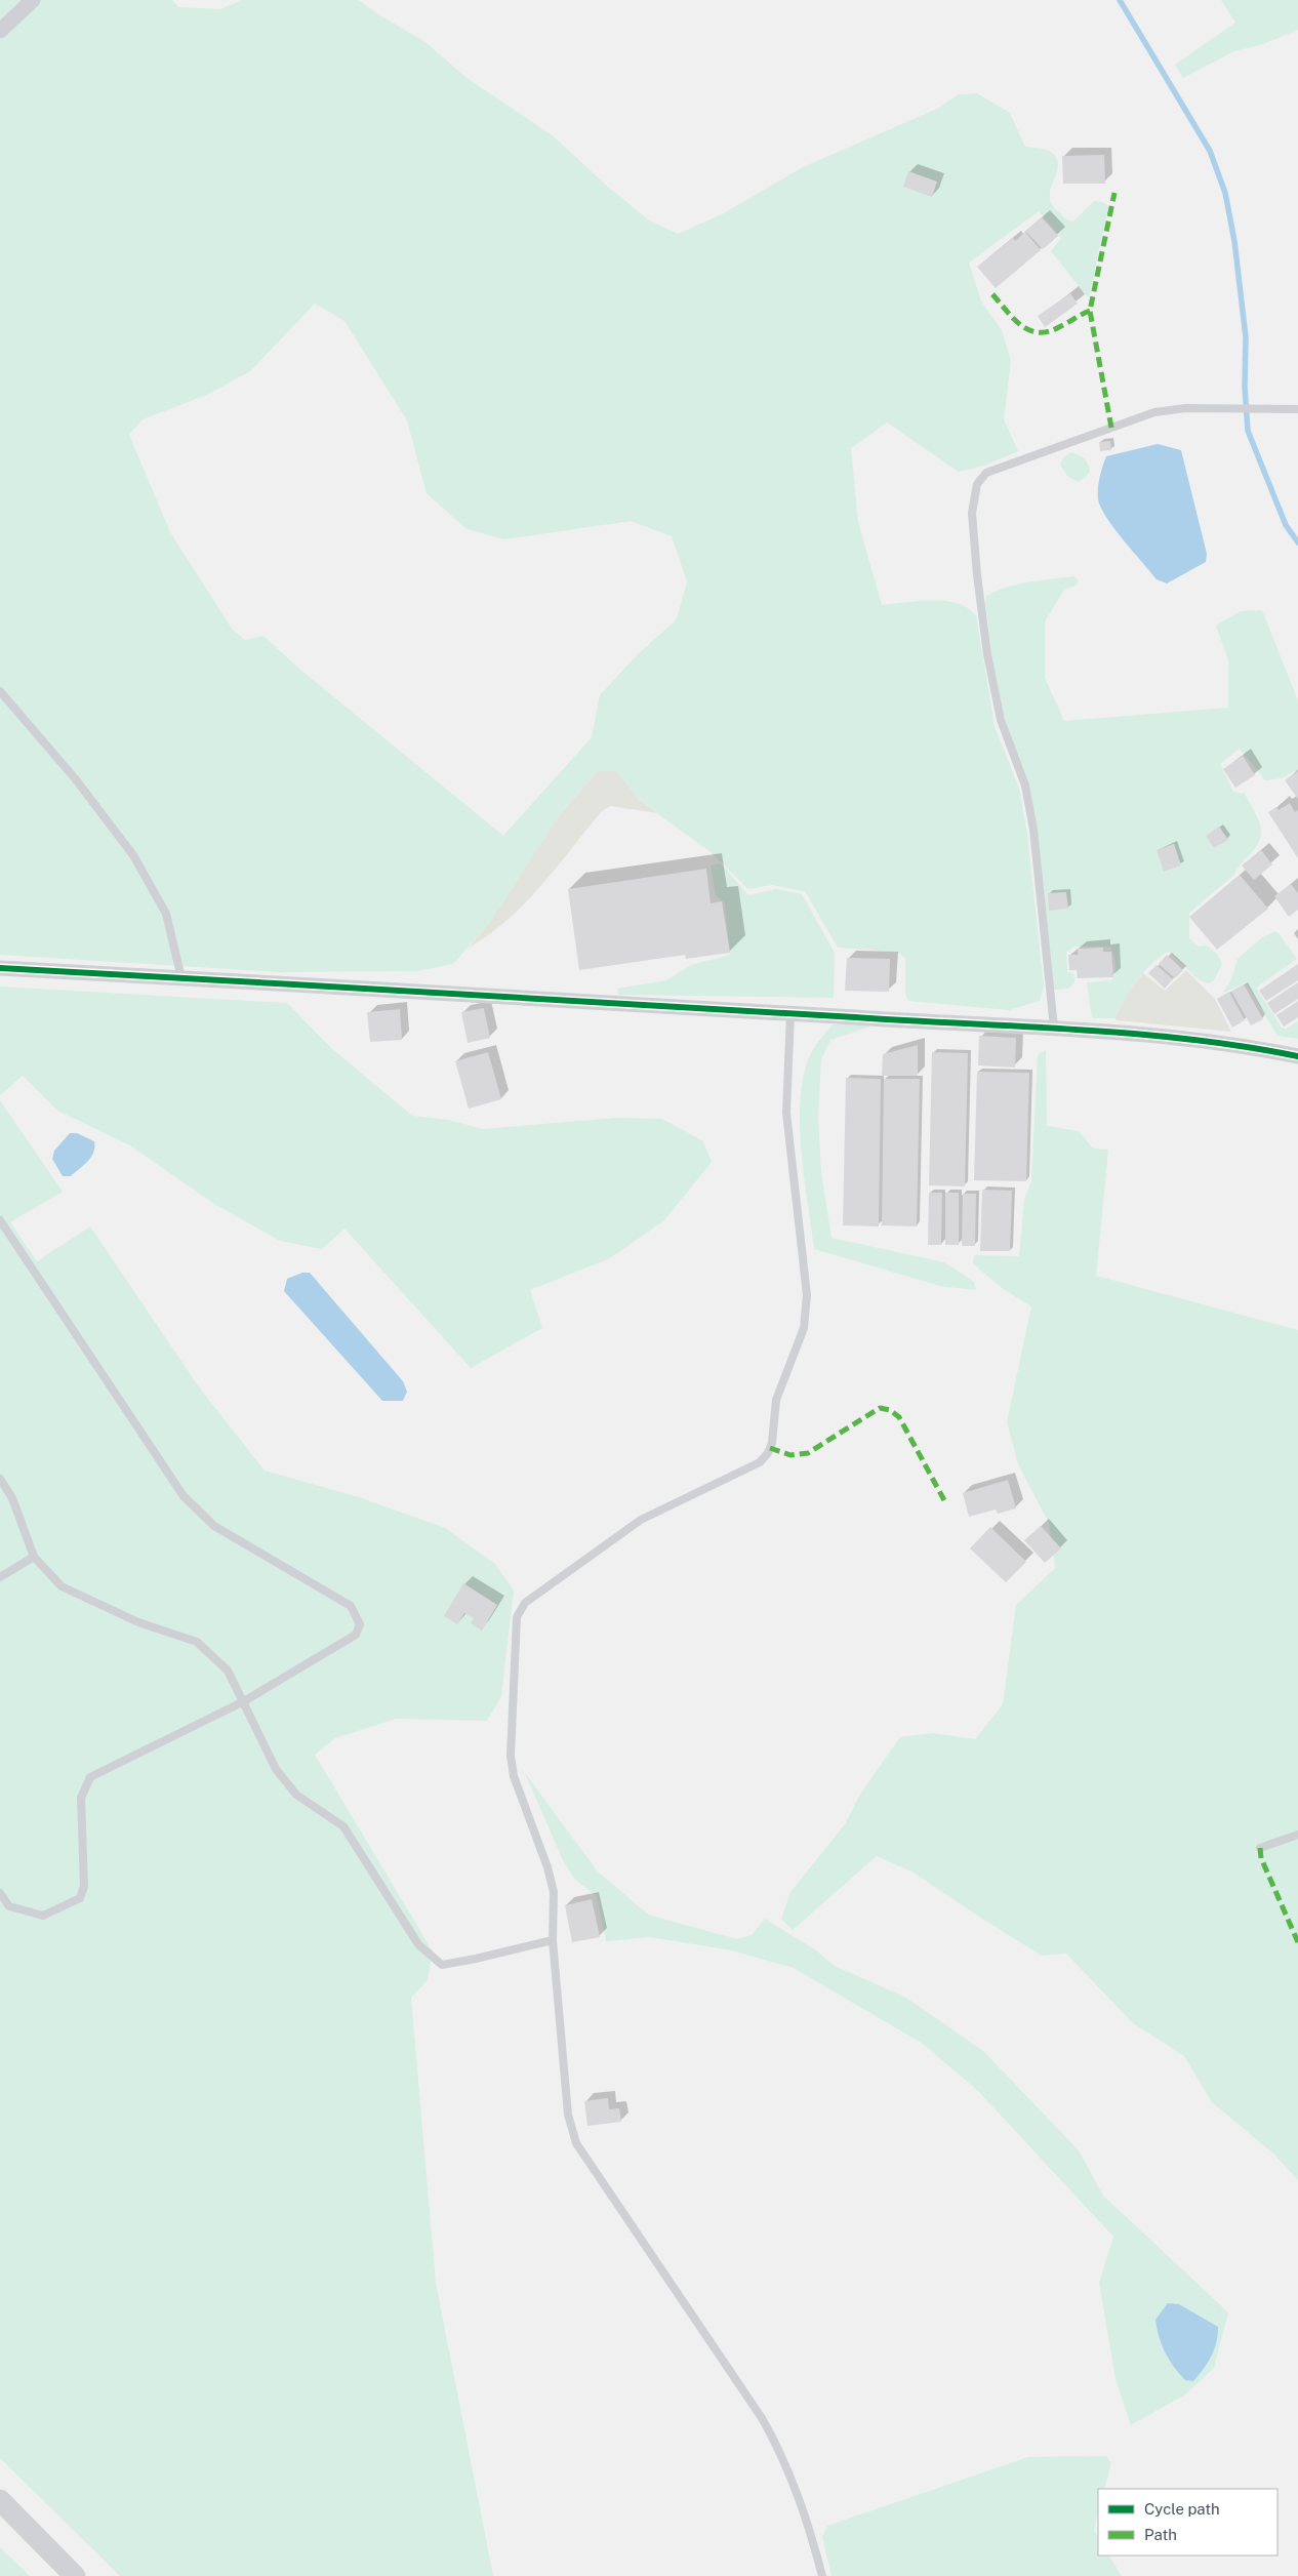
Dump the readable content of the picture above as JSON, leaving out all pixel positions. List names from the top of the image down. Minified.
{"legend":["Cycle path","Path"]}
